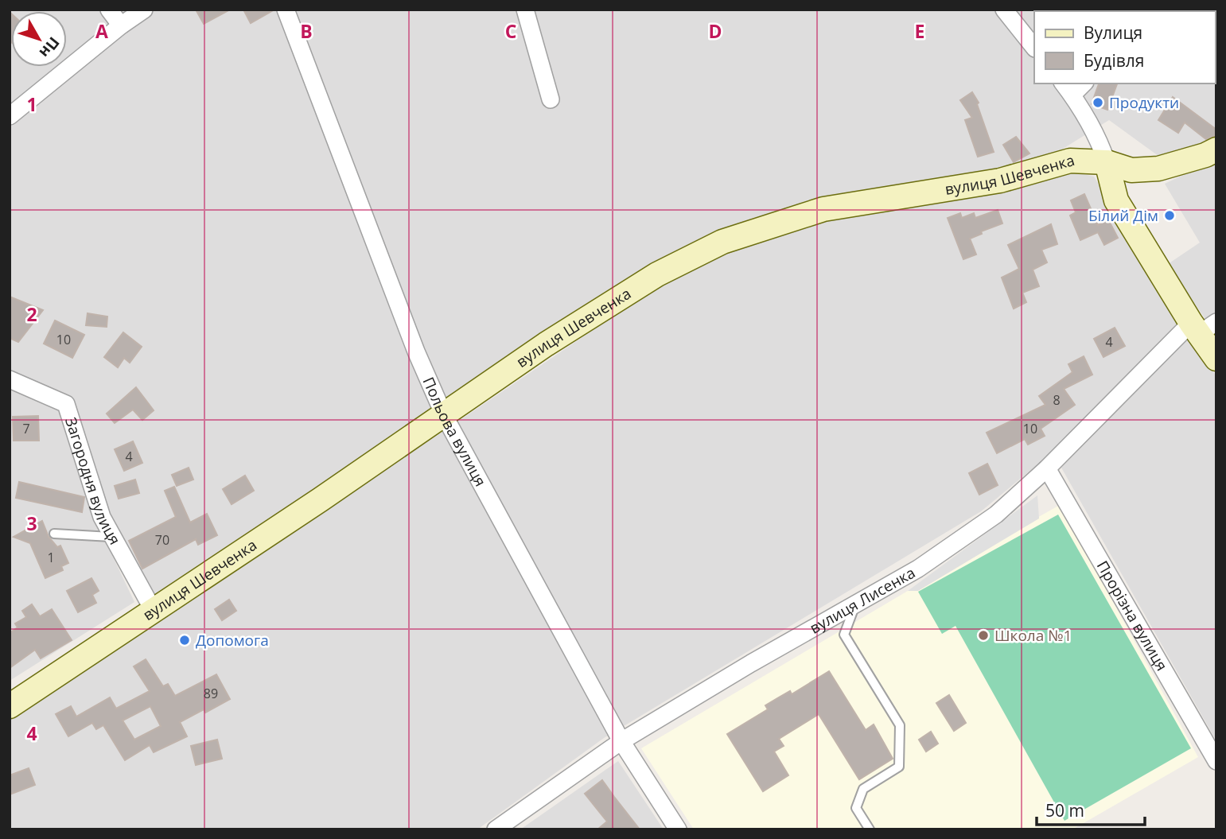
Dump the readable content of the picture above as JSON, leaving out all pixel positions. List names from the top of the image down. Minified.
{"streets":{"street":["вулиця Шевченка","Польова вулиця","Загородня вулиця","вулиця Лисенка","Прорізна вулиця"]},"crossings":[["вулиця Шевченка","Польова вулиця"],["вулиця Шевченка","Загородня вулиця"],["Польова вулиця","вулиця Лисенка"],["вулиця Лисенка","Прорізна вулиця"]],"places":["Продукти","Білий Дім","Школа №1","Допомога"],"house_numbers":["10","4","8","7","10","4","70","1","89"],"legend":["Вулиця","Будівля"],"scale_bar":"50 m","north":"bottom right","grid":{"columns":["A","B","C","D","E"],"rows":["1","2","3","4"]}}
